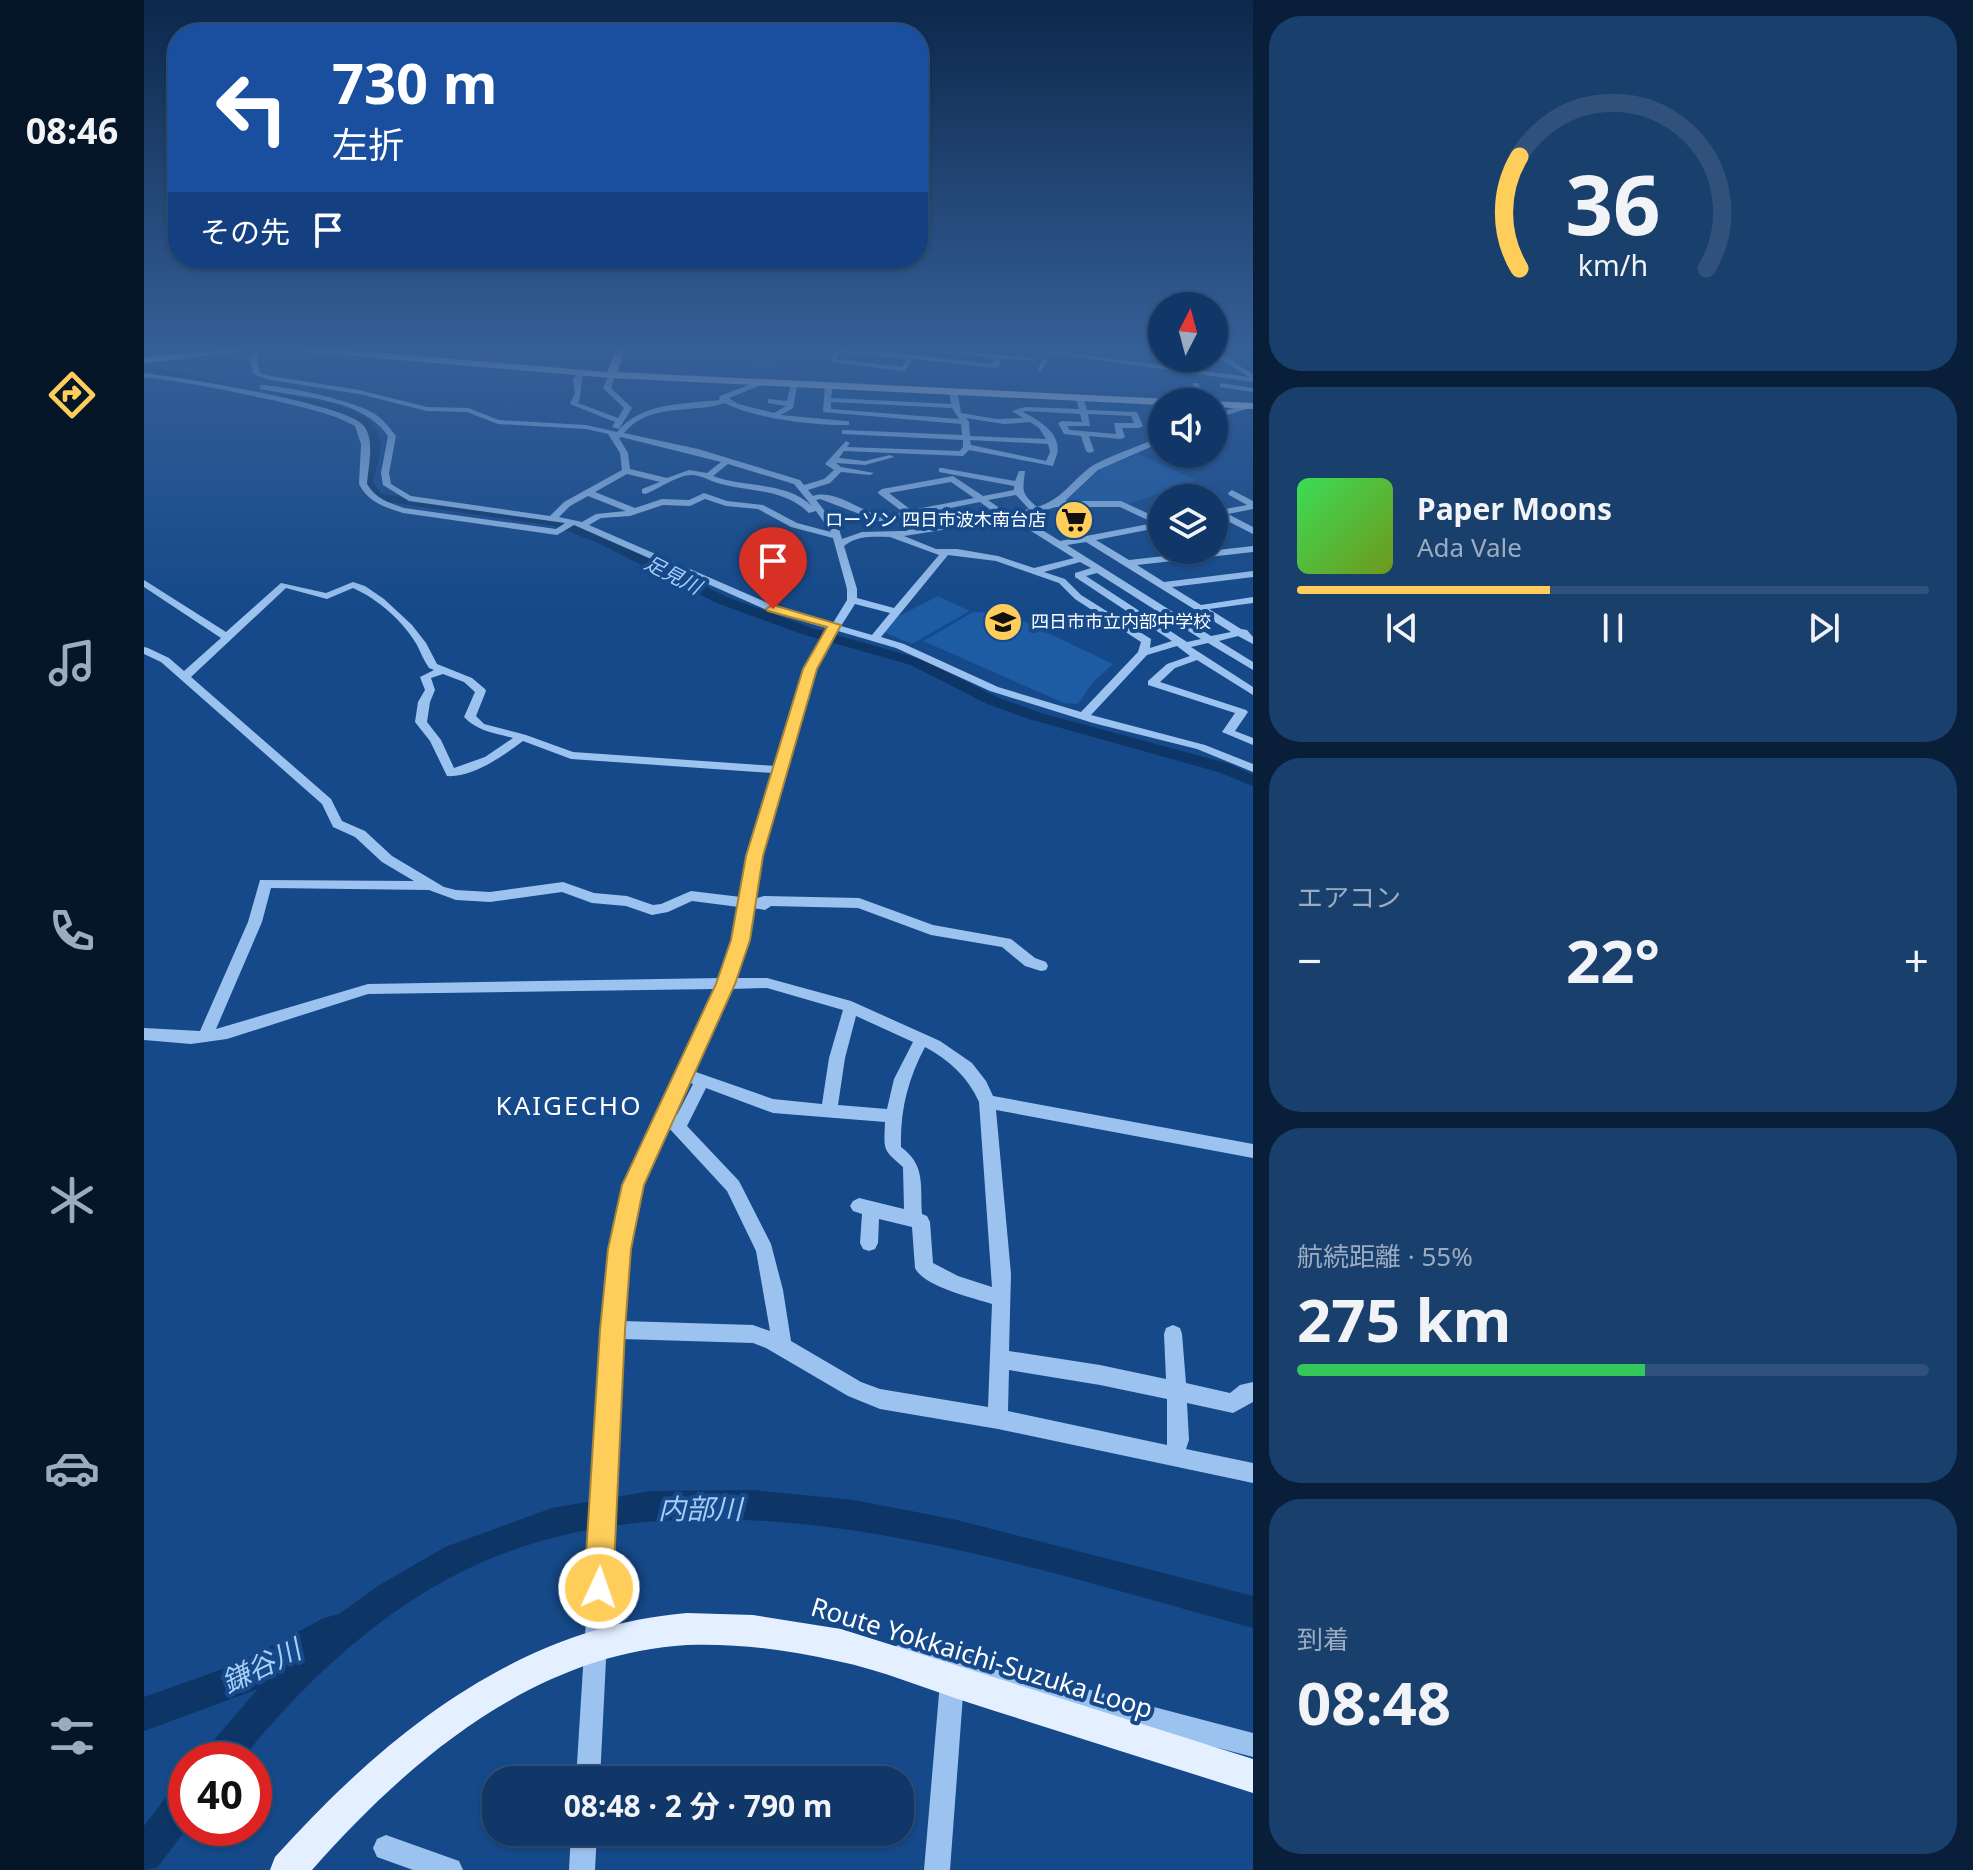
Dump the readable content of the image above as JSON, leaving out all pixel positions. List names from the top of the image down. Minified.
{"streets":{"main road":["Route Yokkaichi-Suzuka Loop"]},"districts":["KAIGECHO"],"water":["足見川","内部川","鎌谷川"],"places":{"supermarket":["ローソン 四日市波木南台店"],"school or university":["四日市市立内部中学校"]},"north":"top","page":{"tabs":"08:46","turn":["730 m","左折"],"then":"その先","song":["Paper Moons","Ada Vale"],"tile":["エアコン",["航続距離 · 55%","275 km"],["到着","08:48"]],"heat":["−","22°","+"],"limit":"40","trip":"08:48 · 2 分 · 790 m","gauge":["36","km/h"]}}
